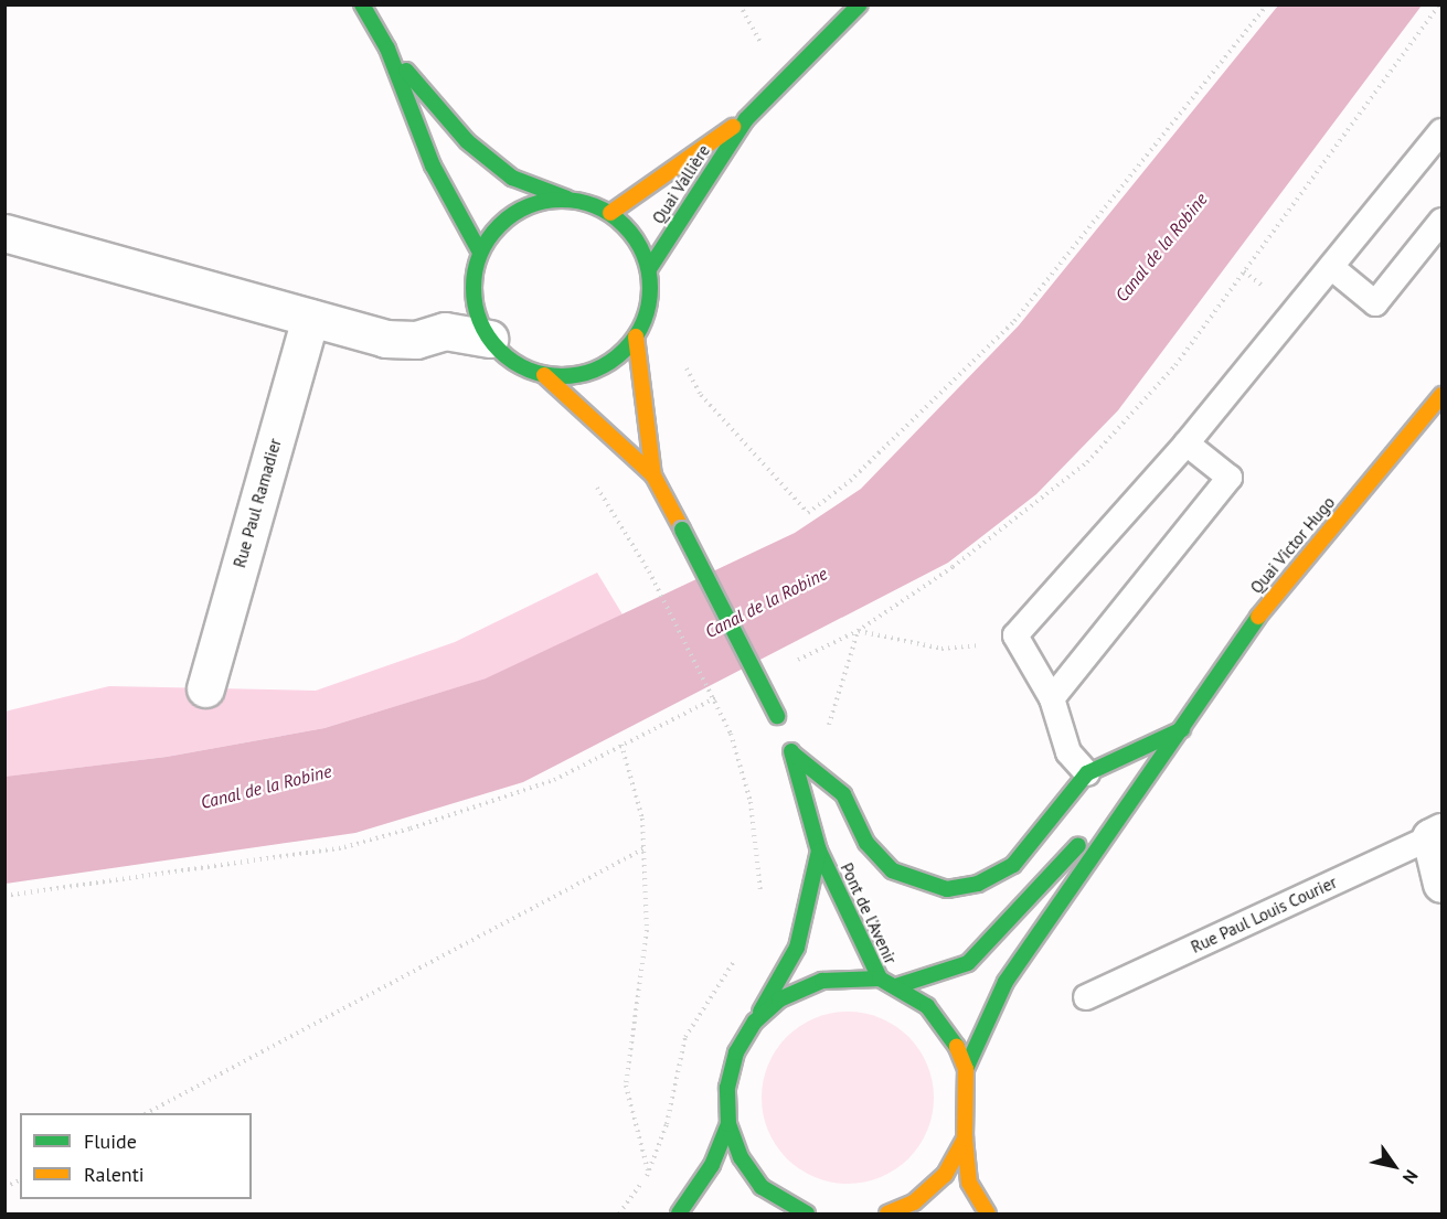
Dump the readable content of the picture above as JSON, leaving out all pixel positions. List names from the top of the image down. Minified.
{"streets":{"main road":["Quai Vallière","Quai Victor Hugo","Pont de l'Avenir"],"street":["Rue Paul Ramadier"],"lane":["Rue Paul Louis Courier"]},"water":["Canal de la Robine"],"legend":["Fluide","Ralenti"],"north":"bottom right"}
